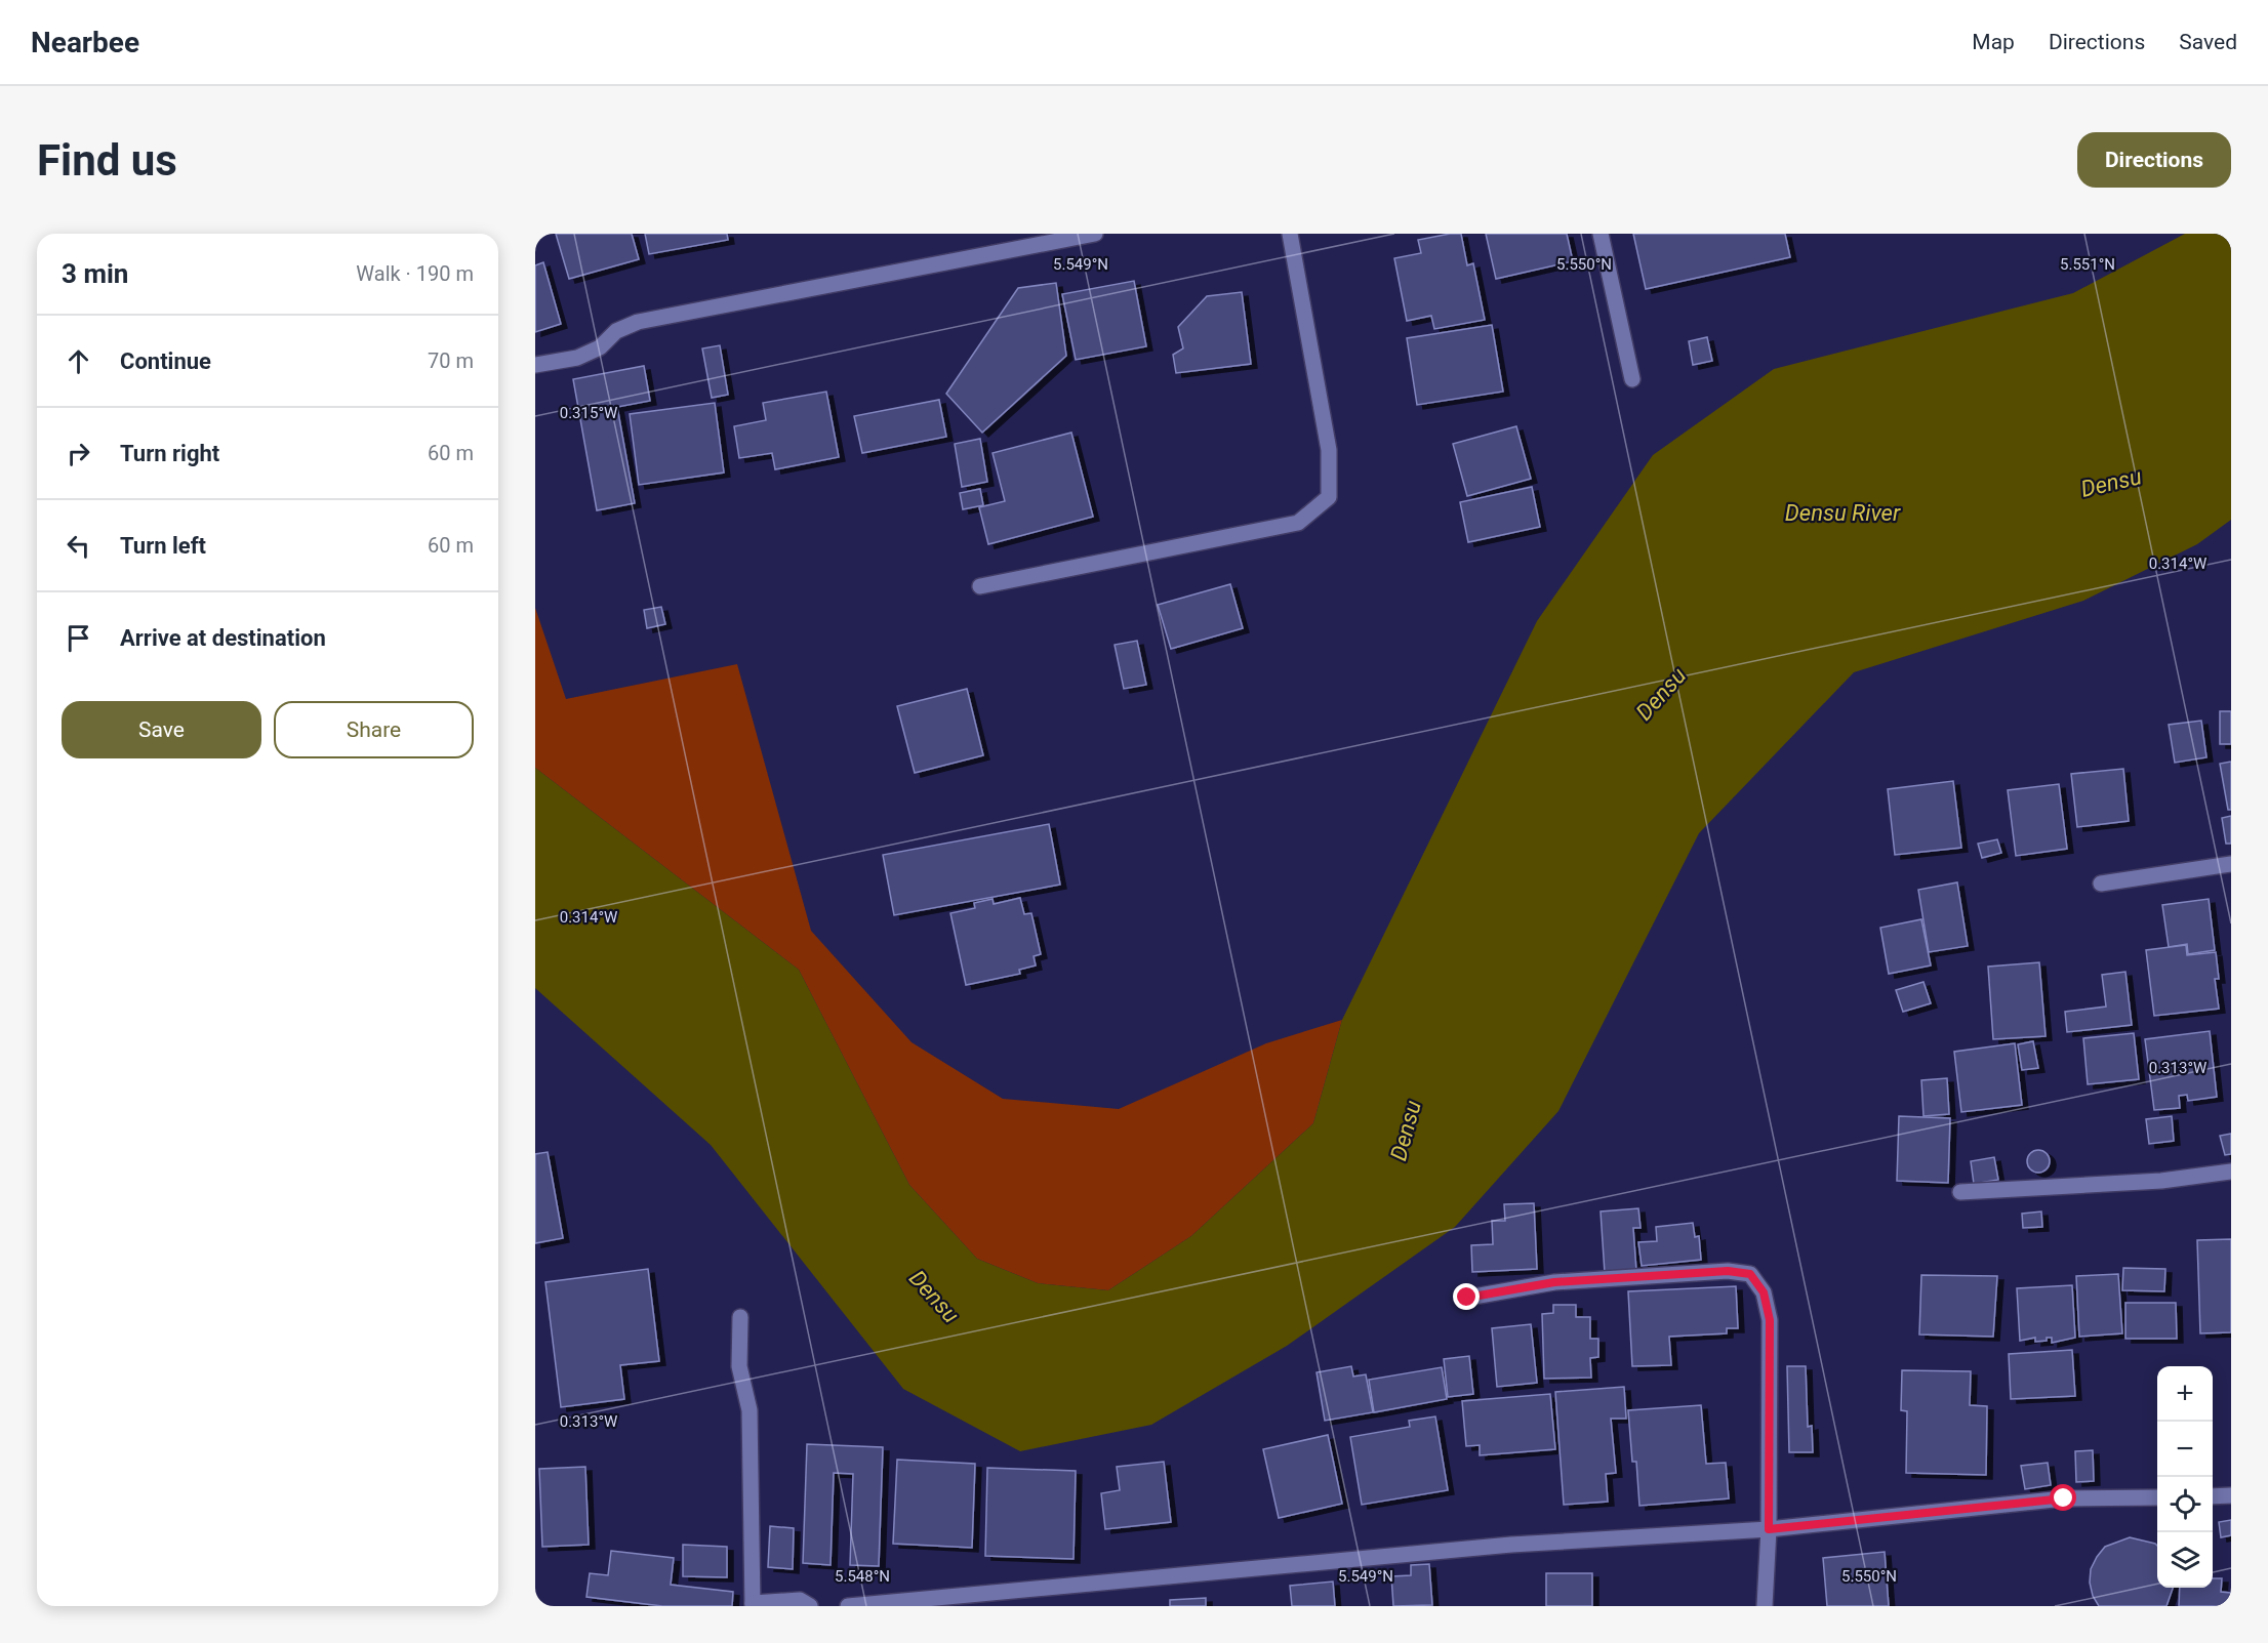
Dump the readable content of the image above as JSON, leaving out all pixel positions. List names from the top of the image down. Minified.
{"water":["Densu","Densu River"],"page":{"header":"Nearbee","nav":["Map","Directions","Saved"],"buttons":["Directions",["Save","Share"]],"title":"Find us","heading":["3 min","Walk · 190 m"],"list":[["Continue","70 m"],["Turn right","60 m"],["Turn left","60 m"],"Arrive at destination"],"map_buttons":["+","−"]},"coordinates":["5.549°N","5.550°N","5.551°N","0.315°W","0.314°W","0.313°W","5.548°N"]}
